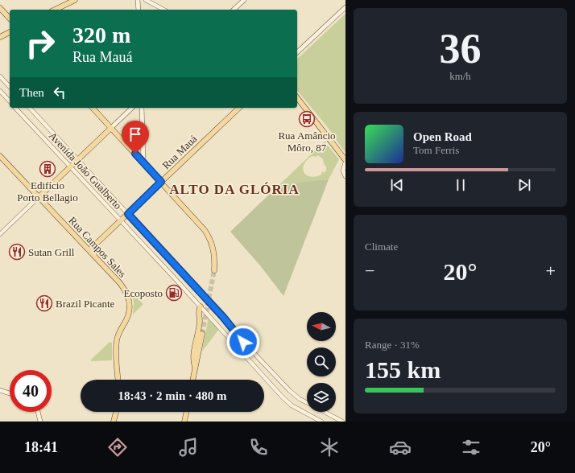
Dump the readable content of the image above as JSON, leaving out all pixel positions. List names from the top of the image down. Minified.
{"streets":{"main road":["Rua Mauá","Rua Campos Sales"],"street":["Avenida João Gualberto"]},"crossings":[["Rua Mauá","Avenida João Gualberto"],["Rua Mauá","Rua Campos Sales"]],"districts":["ALTO DA GLÓRIA"],"places":{"bus stop":["Rua Amâncio Môro, 87"],"building":["Edifício Porto Bellagio"],"restaurant":["Sutan Grill","Brazil Picante"],"fuel station":["Ecoposto"]},"north":"left","page":{"tile":[["36","km/h"],"Climate",["Range · 31%","155 km"]],"turn":["320 m","Rua Mauá"],"then":"Then","song":["Open Road","Tom Ferris"],"heat":["−","20°","+"],"limit":"40","trip":"18:43 · 2 min · 480 m","tabs":["18:41","20°"]}}
